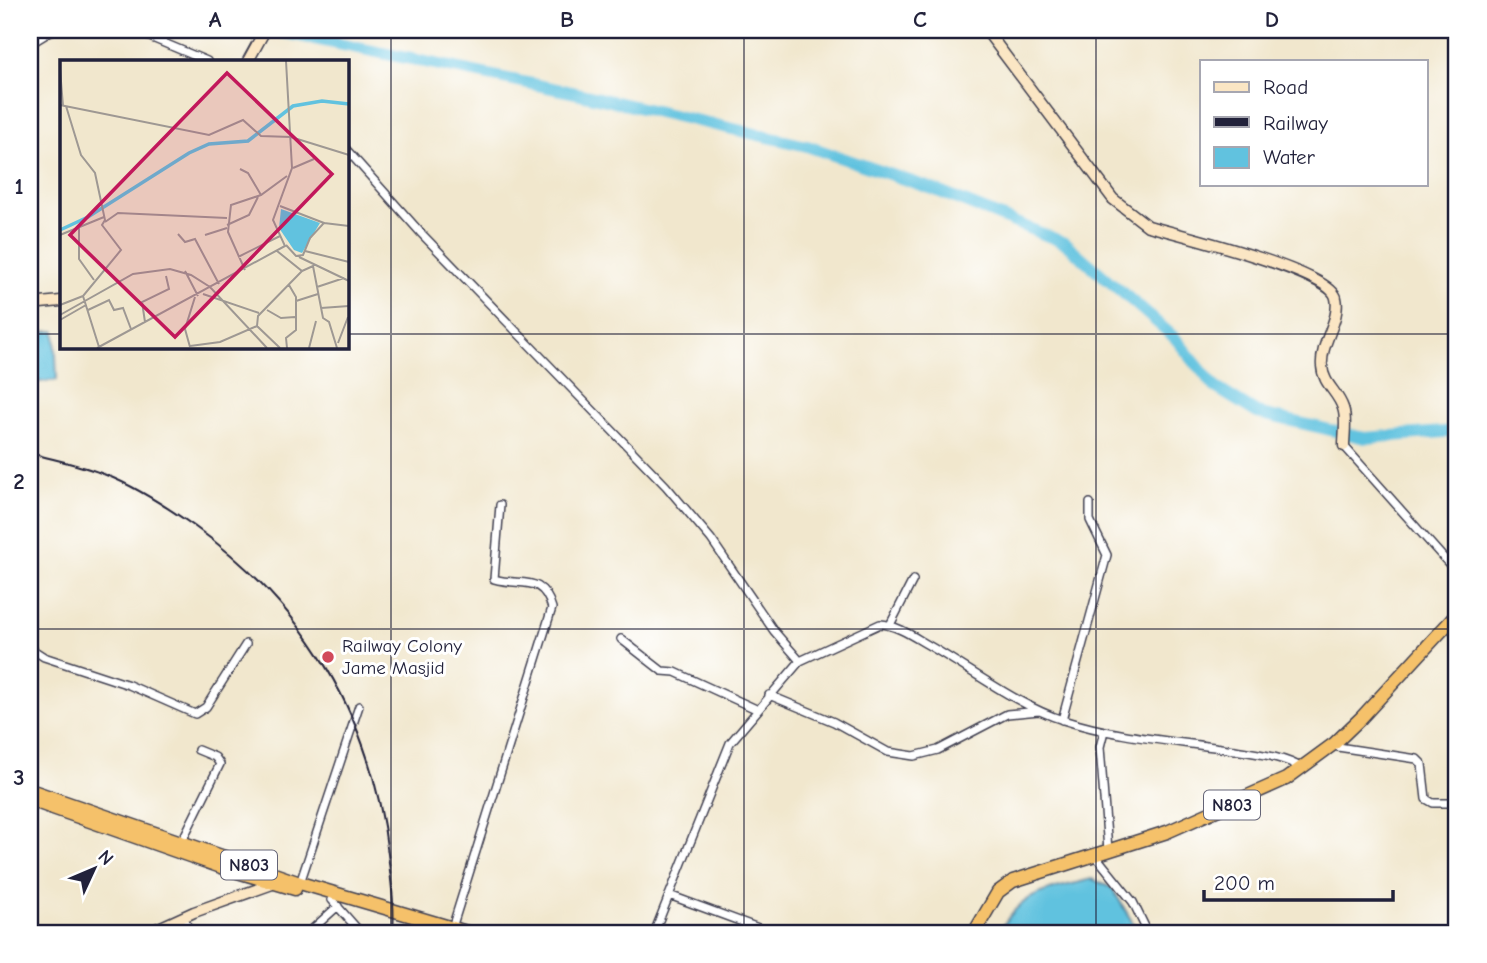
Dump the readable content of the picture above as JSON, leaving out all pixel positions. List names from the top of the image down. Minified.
{"streets":{"highway":["N803"]},"places":["Railway Colony Jame Masjid"],"legend":["Road","Railway","Water"],"scale_bar":"200 m","north":"top right","grid":{"columns":["A","B","C","D"],"rows":["1","2","3"]}}
